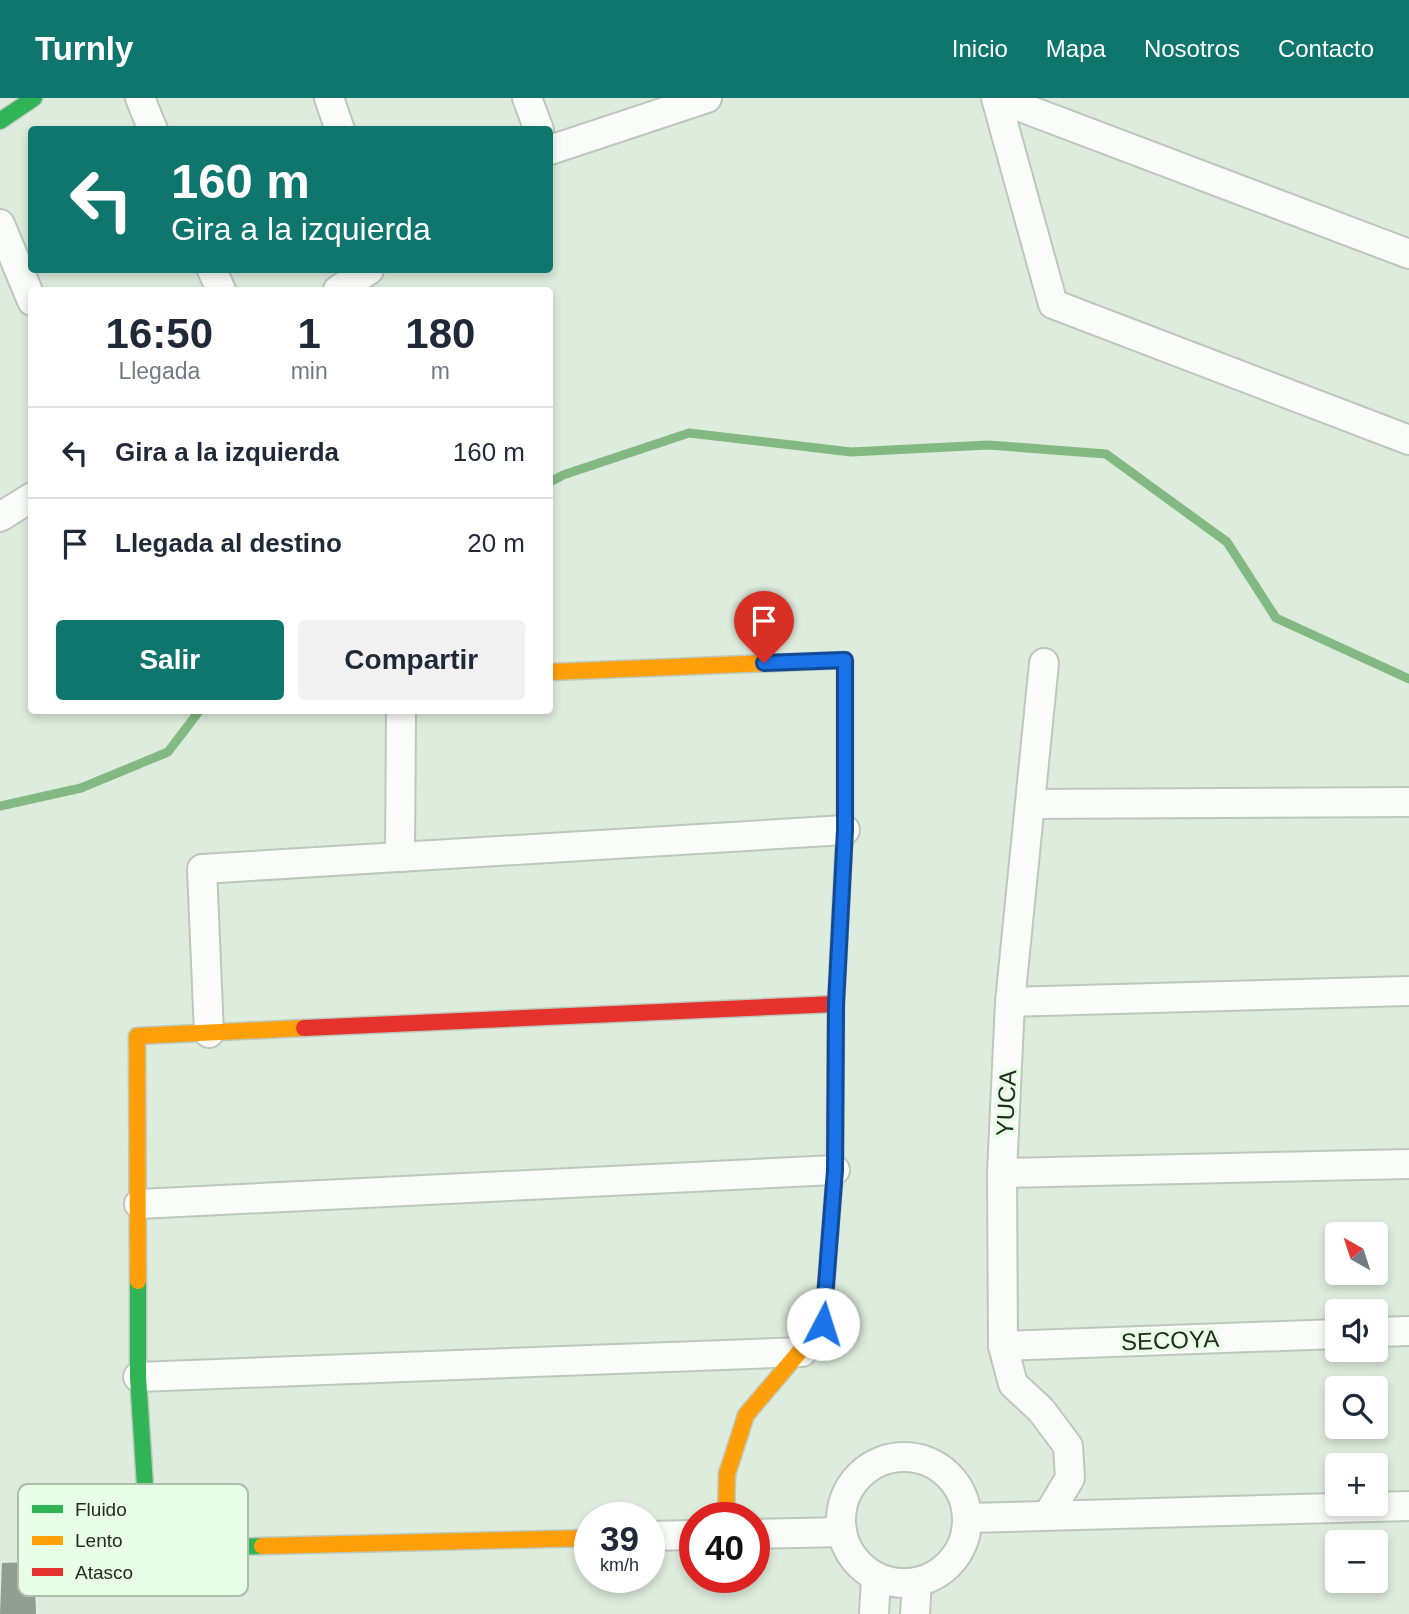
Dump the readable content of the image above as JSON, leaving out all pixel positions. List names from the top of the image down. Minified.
{"streets":{"street":["YUCA","SECOYA"]},"crossings":[["YUCA","SECOYA"]],"legend":["Fluido","Lento","Atasco"],"north":"top left","page":{"header":"Turnly","nav":["Inicio","Mapa","Nosotros","Contacto"],"turn":["160 m","Gira a la izquierda"],"eta":["16:50","Llegada","1","min","180","m"],"list":[{"name":"Gira a la izquierda","value":"160 m"},{"name":"Llegada al destino","value":"20 m"}],"buttons":["Salir","Compartir"],"map_buttons":["+","−"],"speed":"39 km/h","limit":"40"}}
